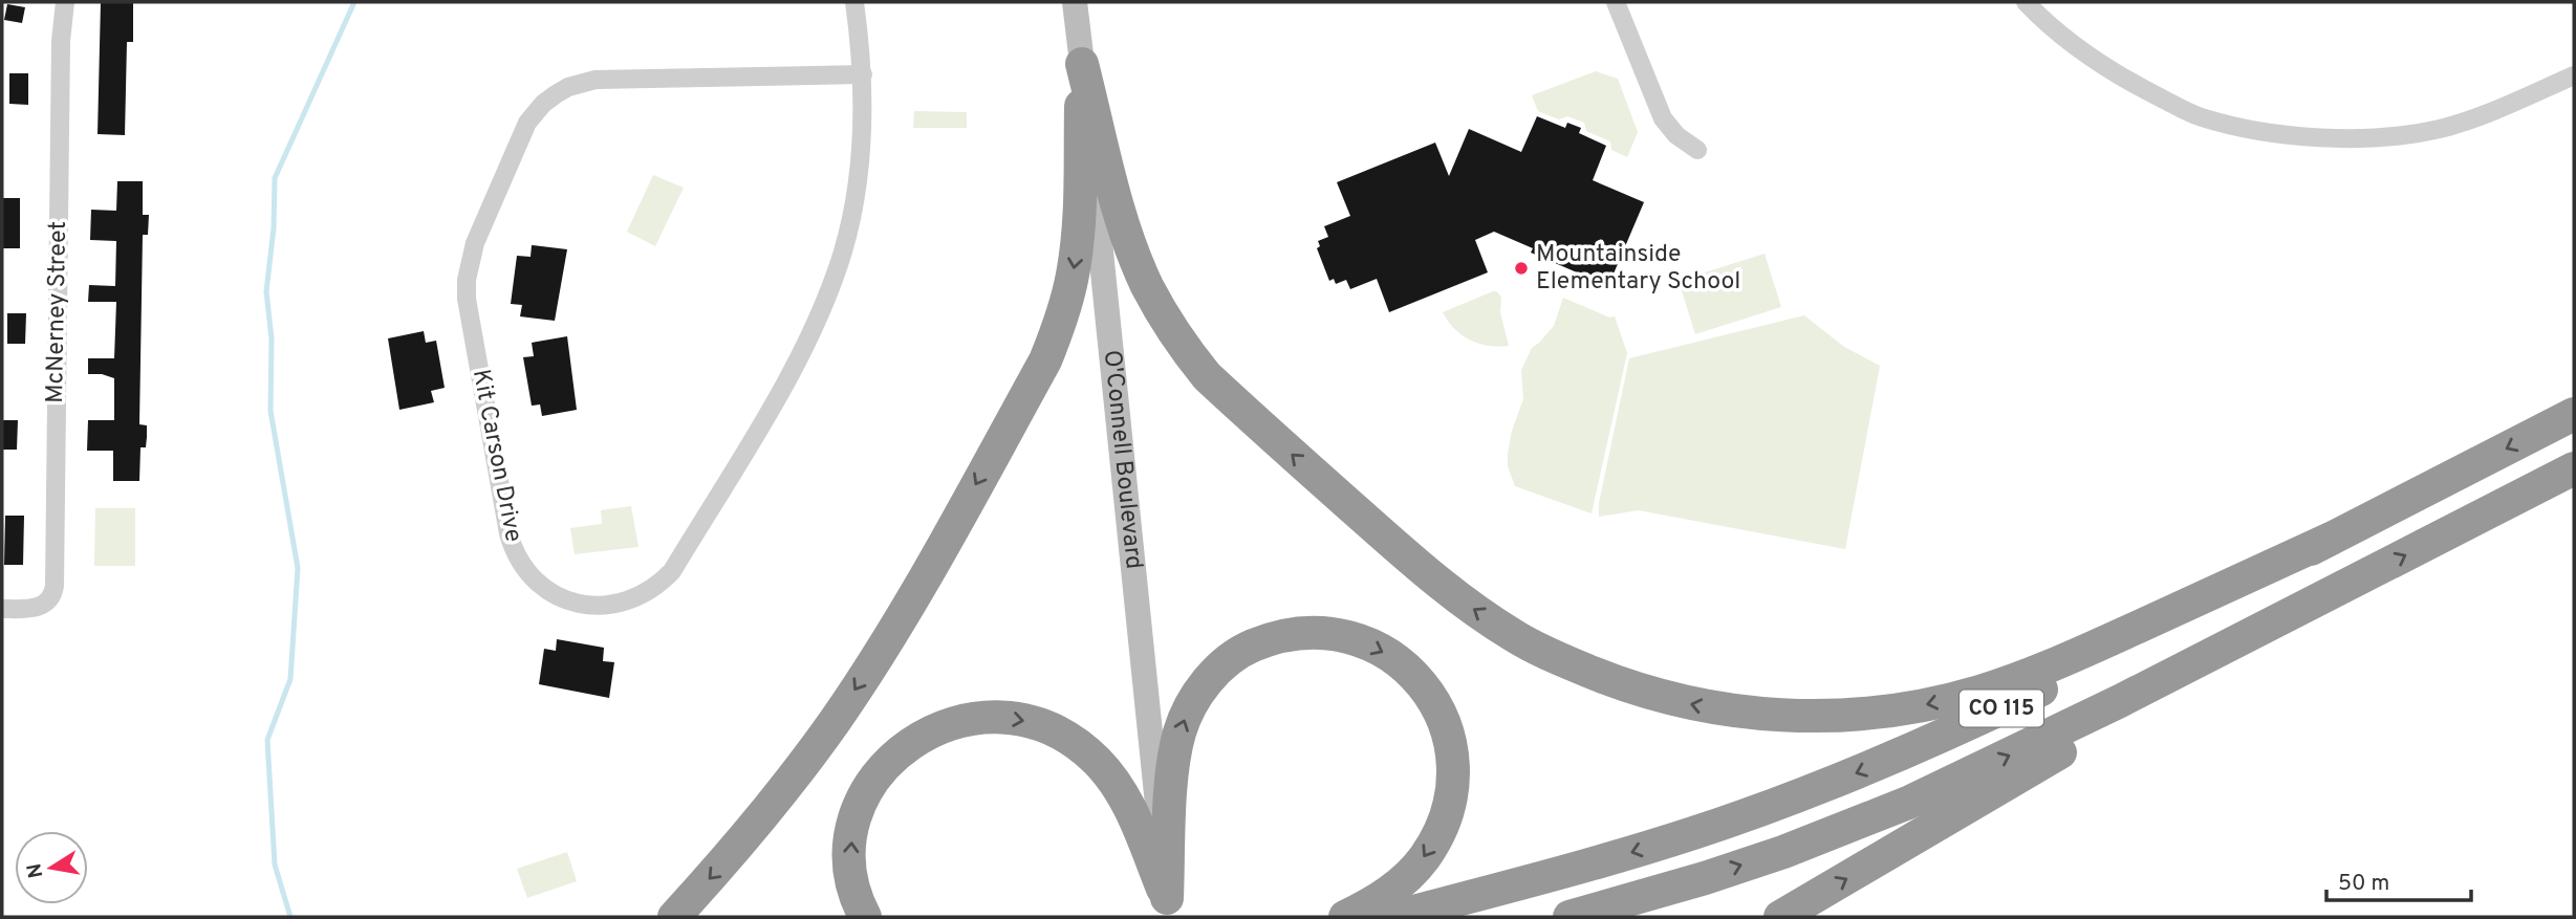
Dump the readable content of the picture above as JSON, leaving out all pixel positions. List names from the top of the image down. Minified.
{"streets":{"highway":["CO 115"],"main road":["O'Connell Boulevard"],"street":["McNerney Street","Kit Carson Drive"]},"places":["Mountainside Elementary School"],"scale_bar":"50 m","north":"left"}
